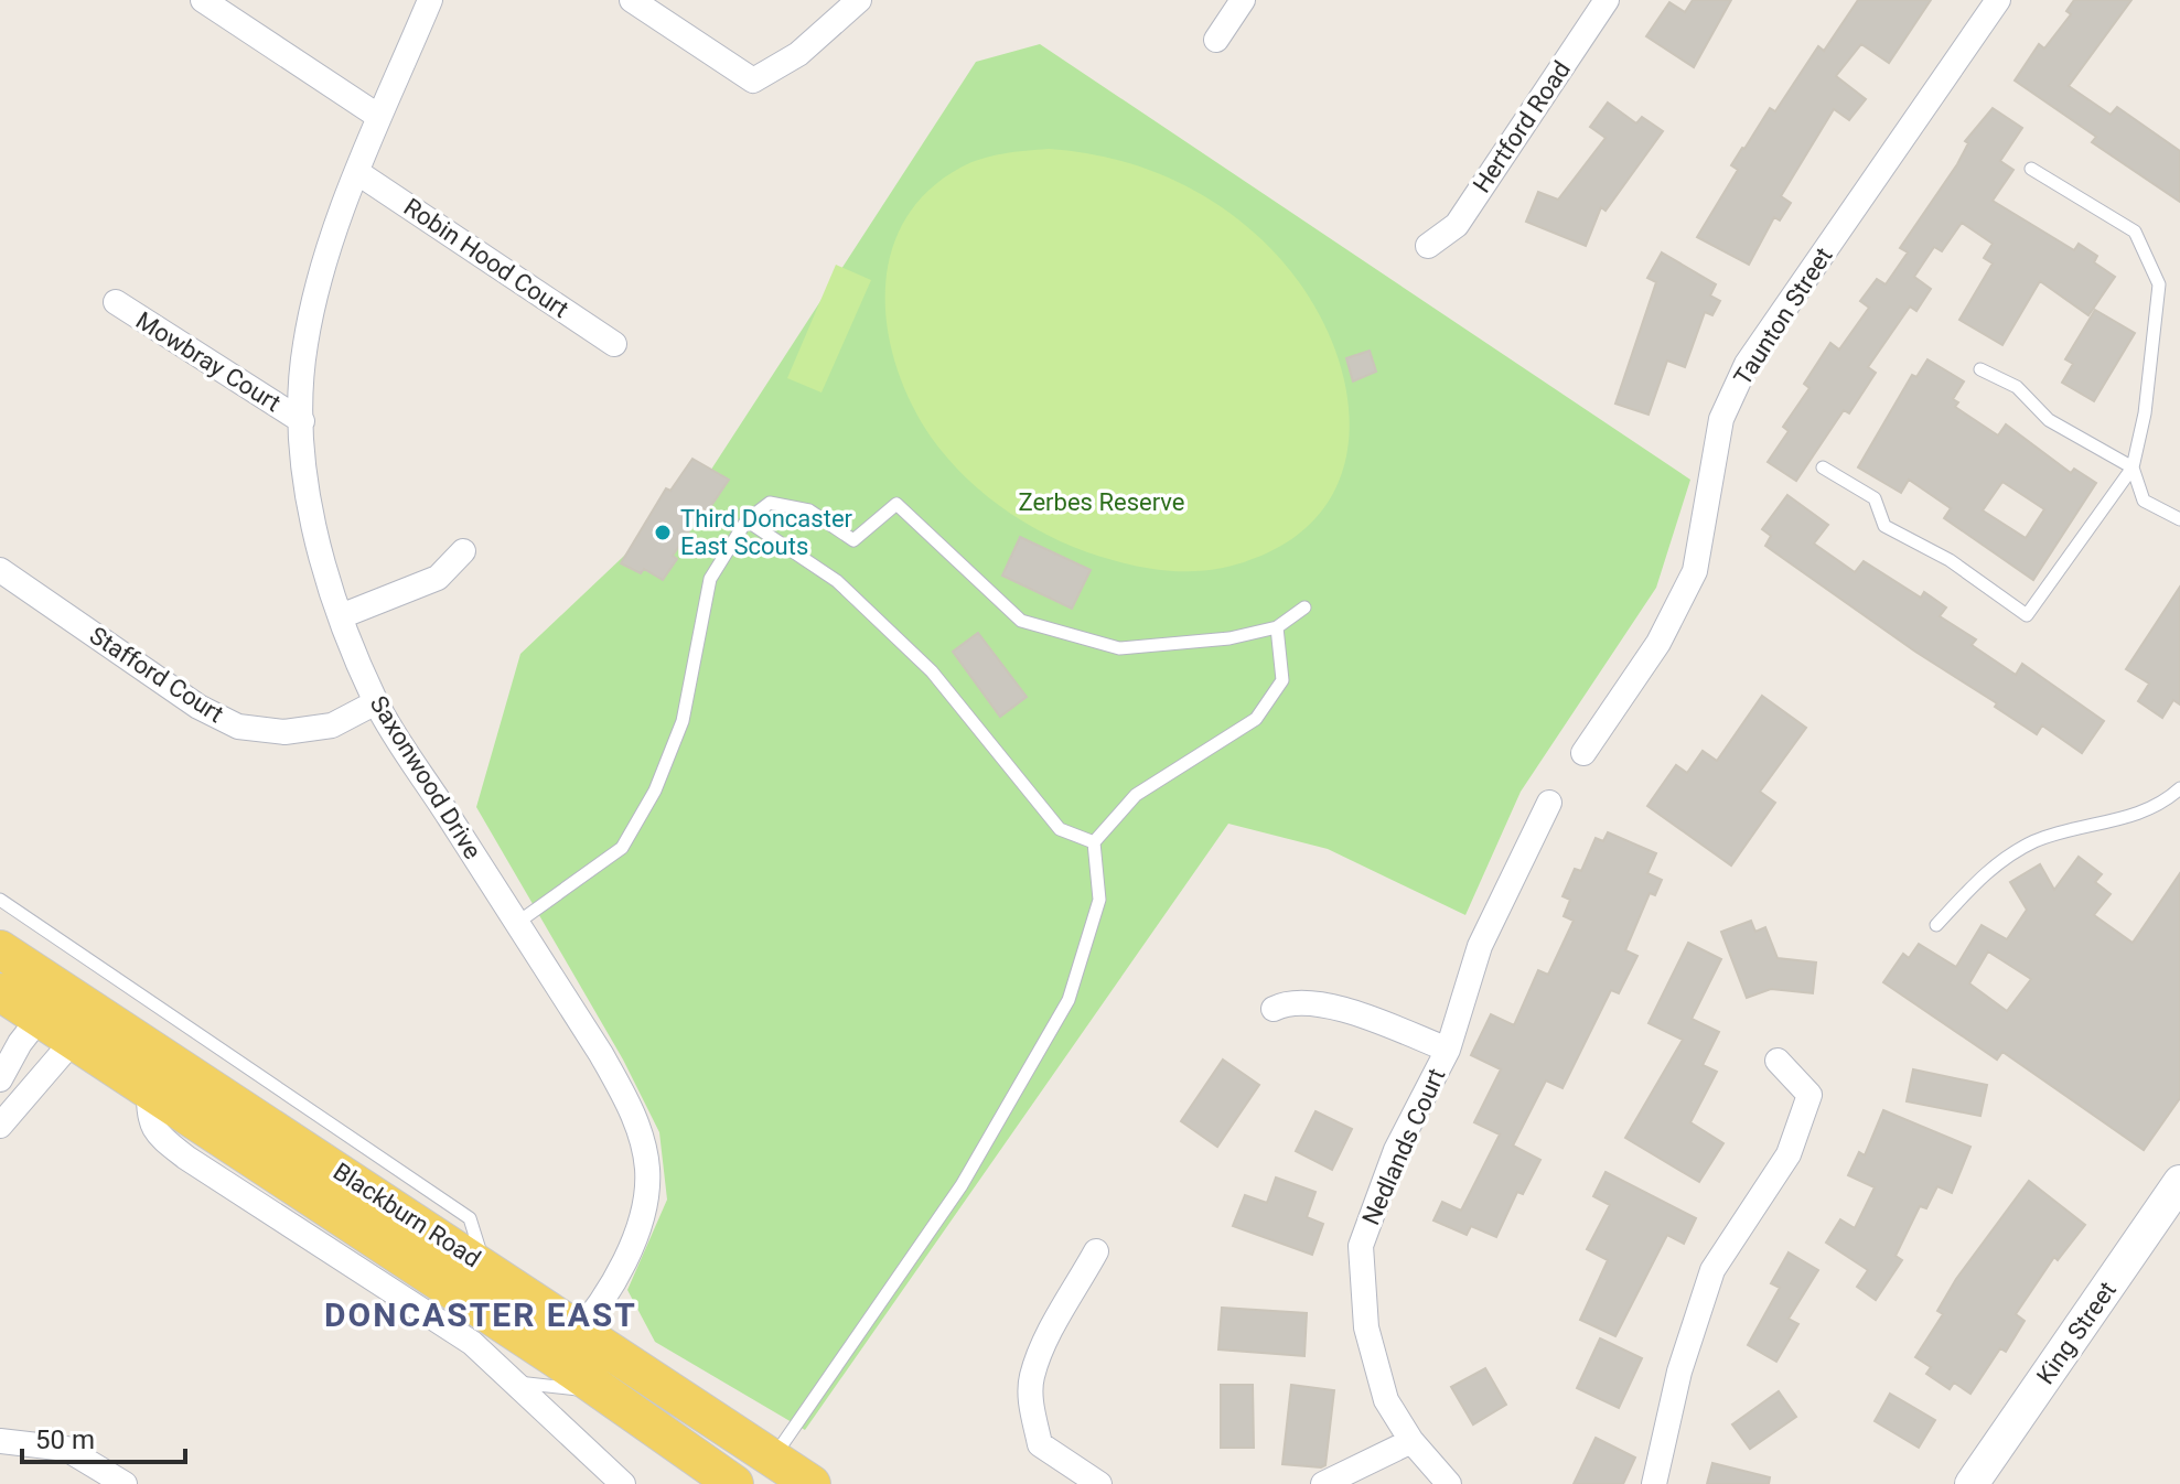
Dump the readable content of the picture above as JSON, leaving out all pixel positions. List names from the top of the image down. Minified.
{"streets":{"main road":["Blackburn Road","King Street"],"street":["Hertford Road","Robin Hood Court","Taunton Street","Mowbray Court","Stafford Court","Saxonwood Drive","Nedlands Court"]},"crossings":[["Robin Hood Court","Saxonwood Drive"],["Mowbray Court","Saxonwood Drive"],["Stafford Court","Saxonwood Drive"],["Saxonwood Drive","Blackburn Road"]],"districts":["DONCASTER EAST"],"parks":["Zerbes Reserve"],"places":["Third Doncaster East Scouts"],"scale_bar":"50 m"}
